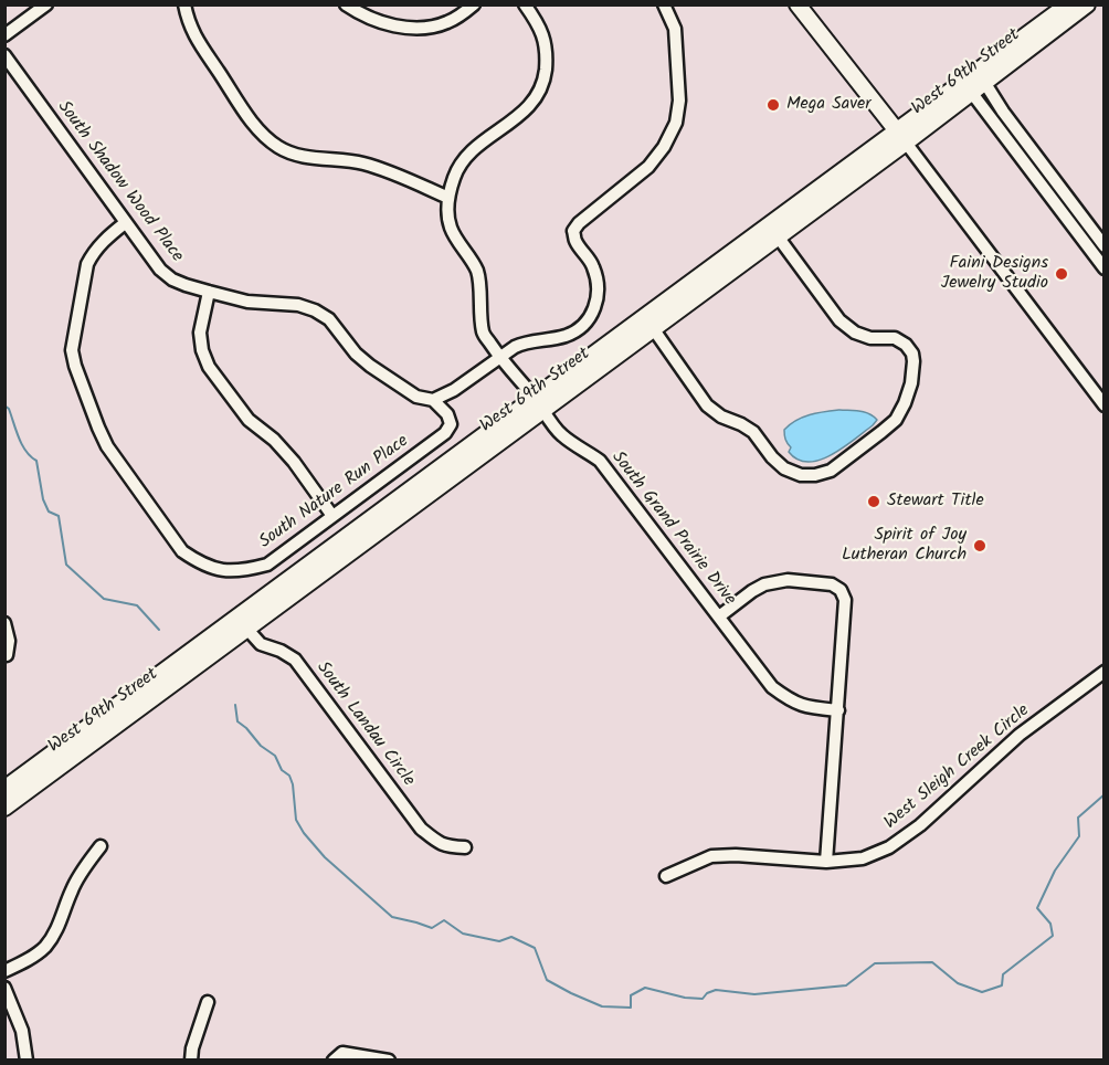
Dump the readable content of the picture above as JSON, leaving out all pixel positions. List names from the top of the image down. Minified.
{"streets":{"main road":["West 69th Street"],"street":["South Shadow Wood Place","South Nature Run Place","South Grand Prairie Drive","South Landau Circle","West Sleigh Creek Circle"]},"crossings":[["West 69th Street","South Grand Prairie Drive"],["West 69th Street","South Landau Circle"],["South Shadow Wood Place","South Nature Run Place"]],"places":["Mega Saver","Faini Designs Jewelry Studio","Stewart Title","Spirit of Joy Lutheran Church"]}
